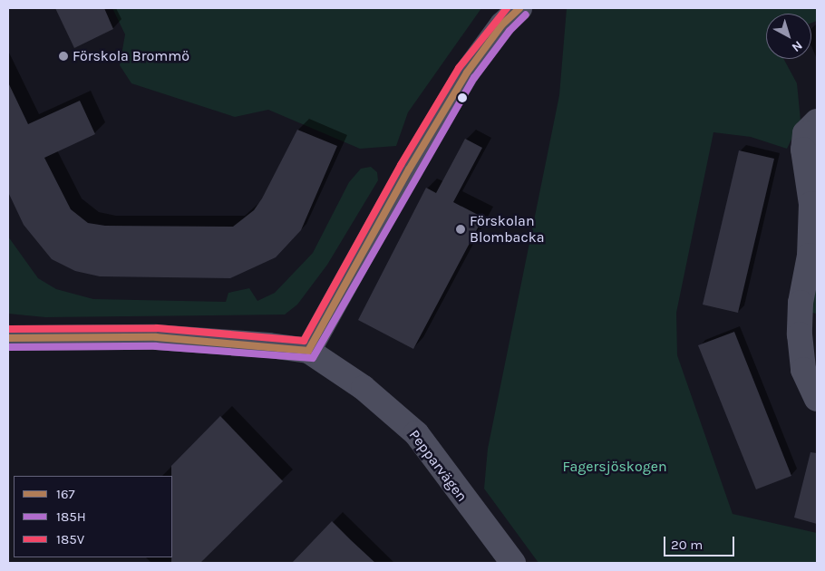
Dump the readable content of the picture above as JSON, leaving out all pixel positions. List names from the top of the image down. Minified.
{"streets":{"street":["Pepparvägen"]},"parks":["Fagersjöskogen"],"places":["Förskola Brommö","Förskolan Blombacka"],"lines":["transit line 167","transit line 185V","transit line 185H"],"legend":["167","185H","185V"],"scale_bar":"20 m","north":"bottom right"}
